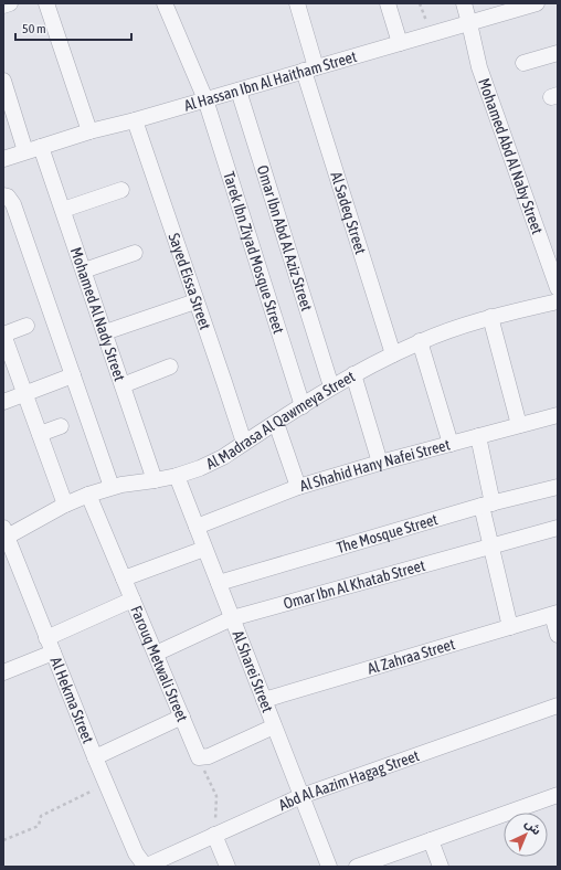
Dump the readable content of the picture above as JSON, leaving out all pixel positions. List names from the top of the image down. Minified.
{"streets":{"street":["Al Hassan Ibn Al Haitham Street","Mohamed Abd Al Naby Street","Al Sadeq Street","Omar Ibn Abd Al Aziz Street","Tarek Ibn Ziyad Mosque Street","Sayed Eissa Street","Mohamed Al Nady Street","Al Madrasa Al Qawmeya Street","Al Shahid Hany Nafei Street","The Mosque Street","Omar Ibn Al Khatab Street","Al Zahraa Street","Farouq Metwali Street","Al Sharei Street","Al Hekma Street","Abd Al Aazim Hagag Street"]},"crossings":[["Al Hassan Ibn Al Haitham Street","Mohamed Abd Al Naby Street"],["Al Hassan Ibn Al Haitham Street","Al Sadeq Street"],["Al Hassan Ibn Al Haitham Street","Omar Ibn Abd Al Aziz Street"],["Al Hassan Ibn Al Haitham Street","Tarek Ibn Ziyad Mosque Street"],["Al Hassan Ibn Al Haitham Street","Sayed Eissa Street"],["Al Hassan Ibn Al Haitham Street","Mohamed Al Nady Street"],["Al Sadeq Street","Al Madrasa Al Qawmeya Street"],["Omar Ibn Abd Al Aziz Street","Al Madrasa Al Qawmeya Street"],["Tarek Ibn Ziyad Mosque Street","Al Madrasa Al Qawmeya Street"],["Sayed Eissa Street","Al Madrasa Al Qawmeya Street"],["Mohamed Al Nady Street","Al Madrasa Al Qawmeya Street"],["Al Madrasa Al Qawmeya Street","Farouq Metwali Street"],["Al Madrasa Al Qawmeya Street","Al Sharei Street"],["Al Madrasa Al Qawmeya Street","Al Hekma Street"],["Al Shahid Hany Nafei Street","Al Sharei Street"],["The Mosque Street","Al Sharei Street"],["Omar Ibn Al Khatab Street","Farouq Metwali Street"],["Omar Ibn Al Khatab Street","Al Sharei Street"],["Al Zahraa Street","Al Sharei Street"],["Al Sharei Street","Abd Al Aazim Hagag Street"],["Al Hekma Street","Abd Al Aazim Hagag Street"]],"scale_bar":"50 m","north":"top right"}
